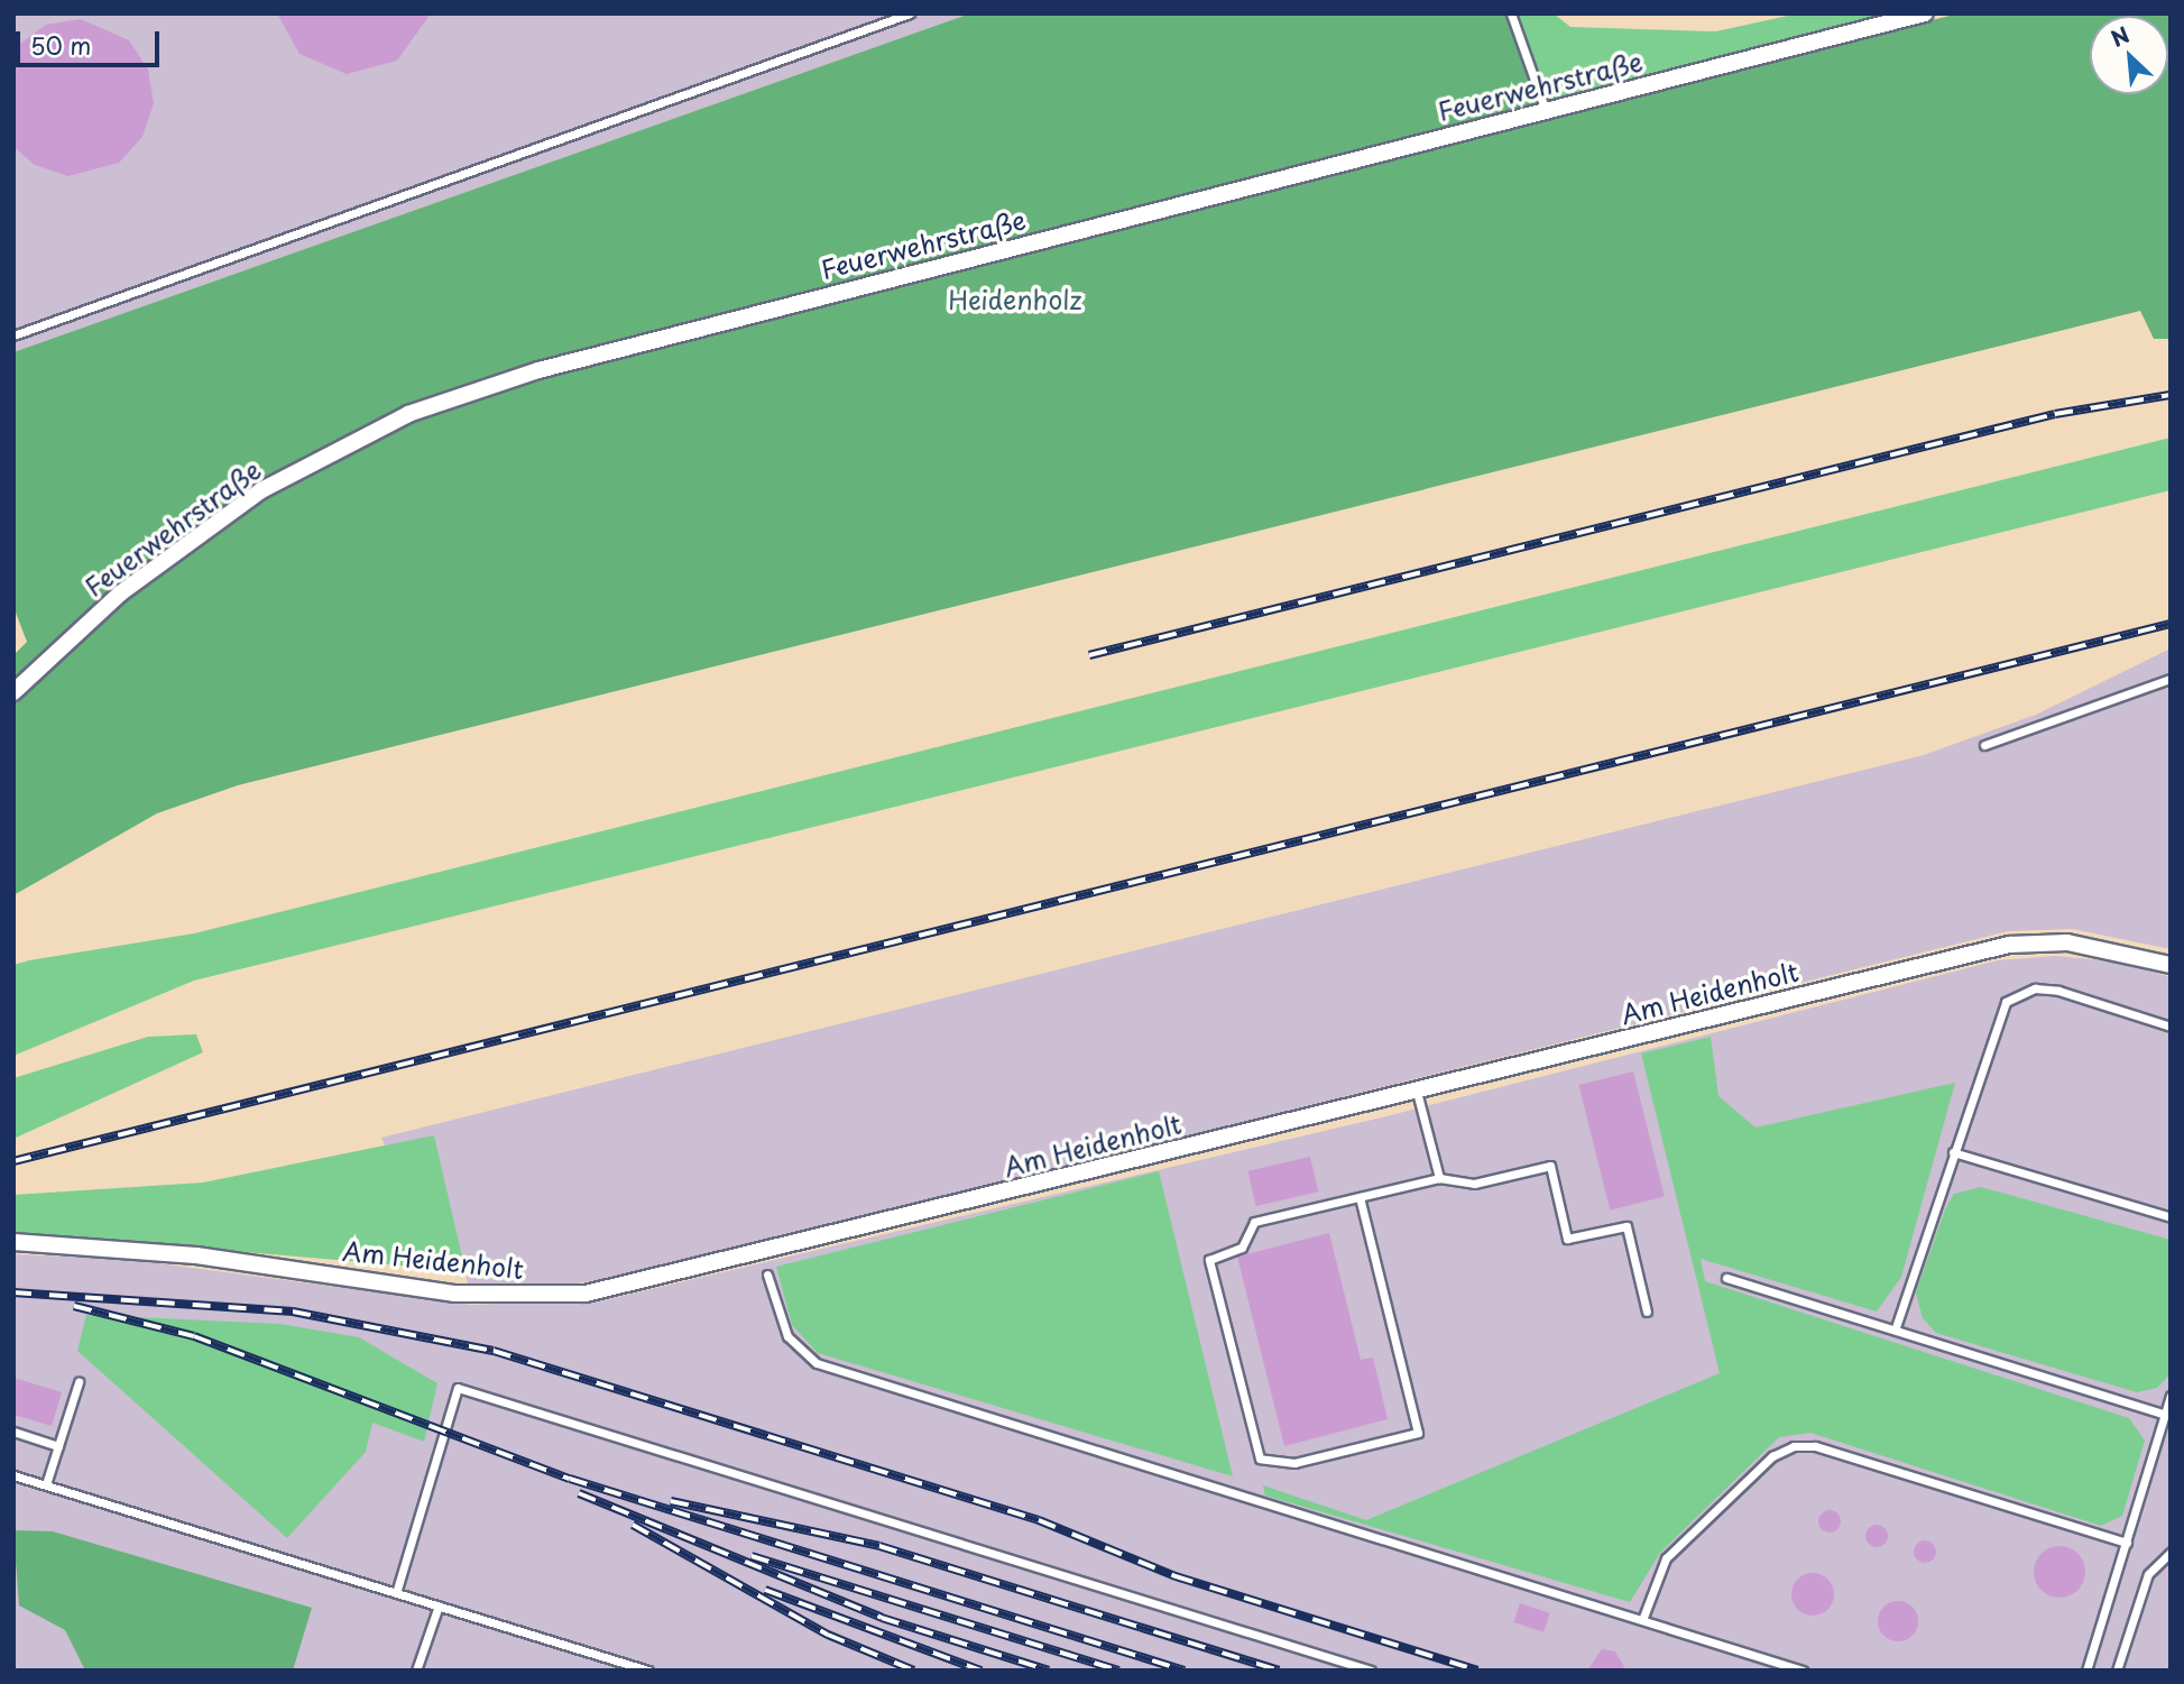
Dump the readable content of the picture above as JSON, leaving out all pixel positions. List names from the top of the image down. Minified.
{"streets":{"street":["Feuerwehrstraße","Am Heidenholt"]},"parks":["Heidenholz"],"scale_bar":"50 m","north":"top left"}
